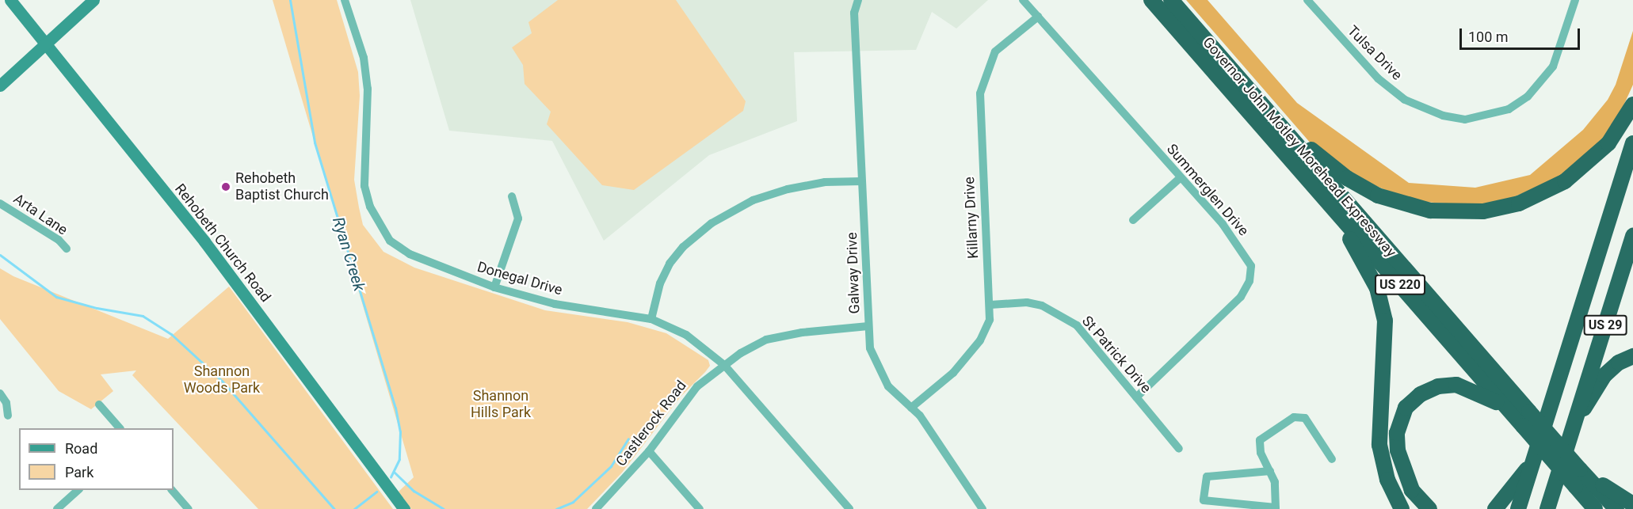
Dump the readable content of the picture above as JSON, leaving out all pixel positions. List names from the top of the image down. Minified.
{"streets":{"highway":["Governor John Motley Morehead Expressway","US 220","US 29"],"street":["Tulsa Drive","Summerglen Drive","Arta Lane","Killarny Drive","Rehobeth Church Road","Galway Drive","Donegal Drive","St Patrick Drive","Castlerock Road"]},"crossings":[["Summerglen Drive","Killarny Drive"],["Summerglen Drive","St Patrick Drive"],["Killarny Drive","Galway Drive"],["Killarny Drive","St Patrick Drive"],["Galway Drive","Castlerock Road"],["Donegal Drive","Castlerock Road"]],"water":["Ryan Creek"],"parks":["Shannon Woods Park","Shannon Hills Park"],"places":["Rehobeth Baptist Church"],"legend":["Road","Park"],"scale_bar":"100 m"}
